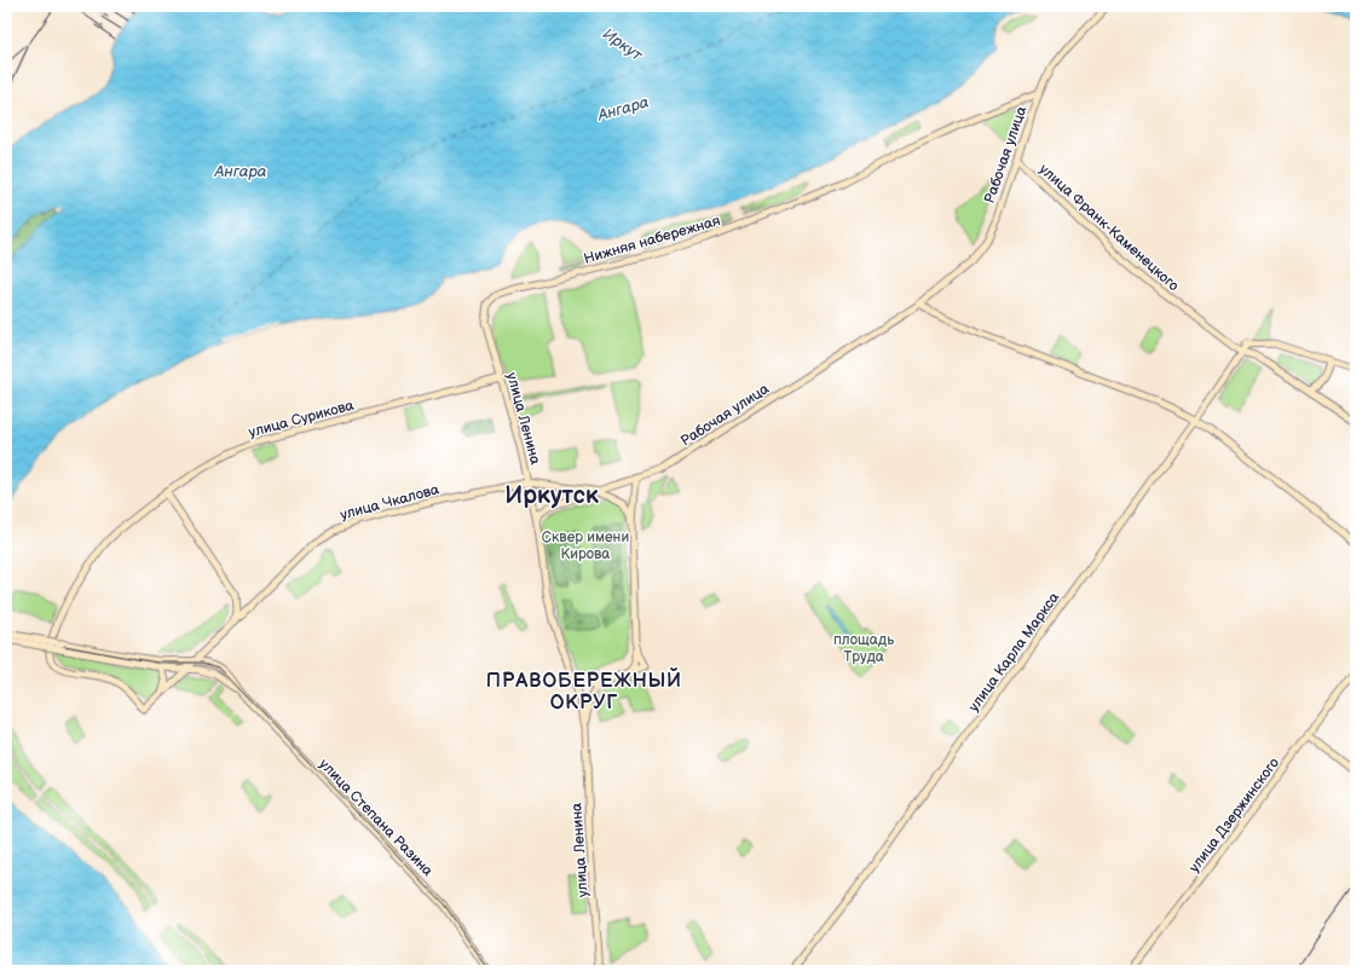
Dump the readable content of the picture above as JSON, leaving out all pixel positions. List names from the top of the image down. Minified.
{"streets":{"main road":["Рабочая улица","улица Франк-Каменецкого","Нижняя набережная","улица Сурикова","улица Ленина","улица Чкалова","улица Карла Маркса","улица Дзержинского","улица Степана Разина"]},"crossings":[["Рабочая улица","улица Франк-Каменецкого"],["Рабочая улица","Нижняя набережная"],["Рабочая улица","улица Ленина"],["Рабочая улица","улица Чкалова"],["улица Франк-Каменецкого","улица Карла Маркса"],["Нижняя набережная","улица Ленина"],["улица Сурикова","улица Ленина"],["улица Ленина","улица Чкалова"],["улица Чкалова","улица Степана Разина"]],"districts":["Иркутск","ПРАВОБЕРЕЖНЫЙ ОКРУГ"],"water":["Иркут","Ангара"],"parks":["Сквер имени Кирова","площадь Труда"]}
